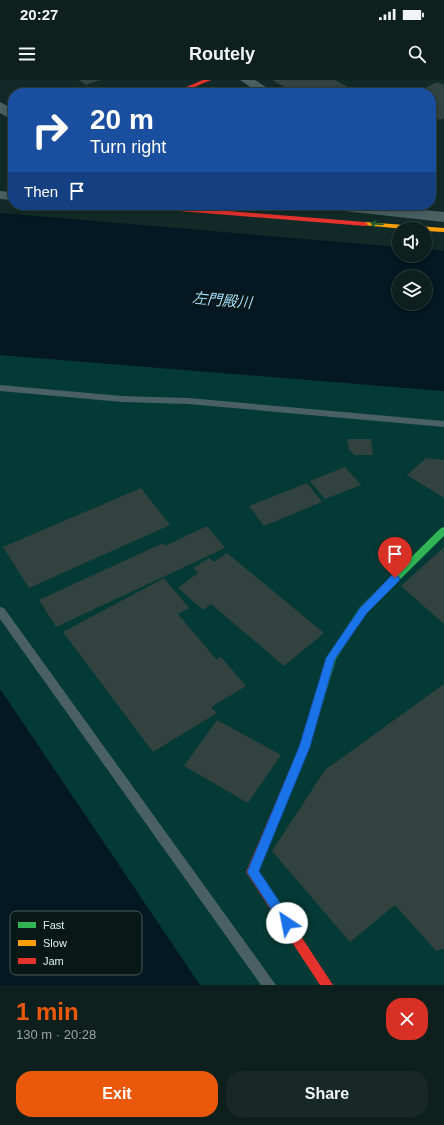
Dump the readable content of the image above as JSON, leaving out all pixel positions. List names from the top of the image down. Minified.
{"water":["左門殿川"],"legend":["Fast","Slow","Jam"],"page":{"status":"20:27","header":"Routely","turn":["20 m","Turn right"],"then":"Then","heading":["1 min","130 m · 20:28"],"buttons":["Exit","Share"]}}
